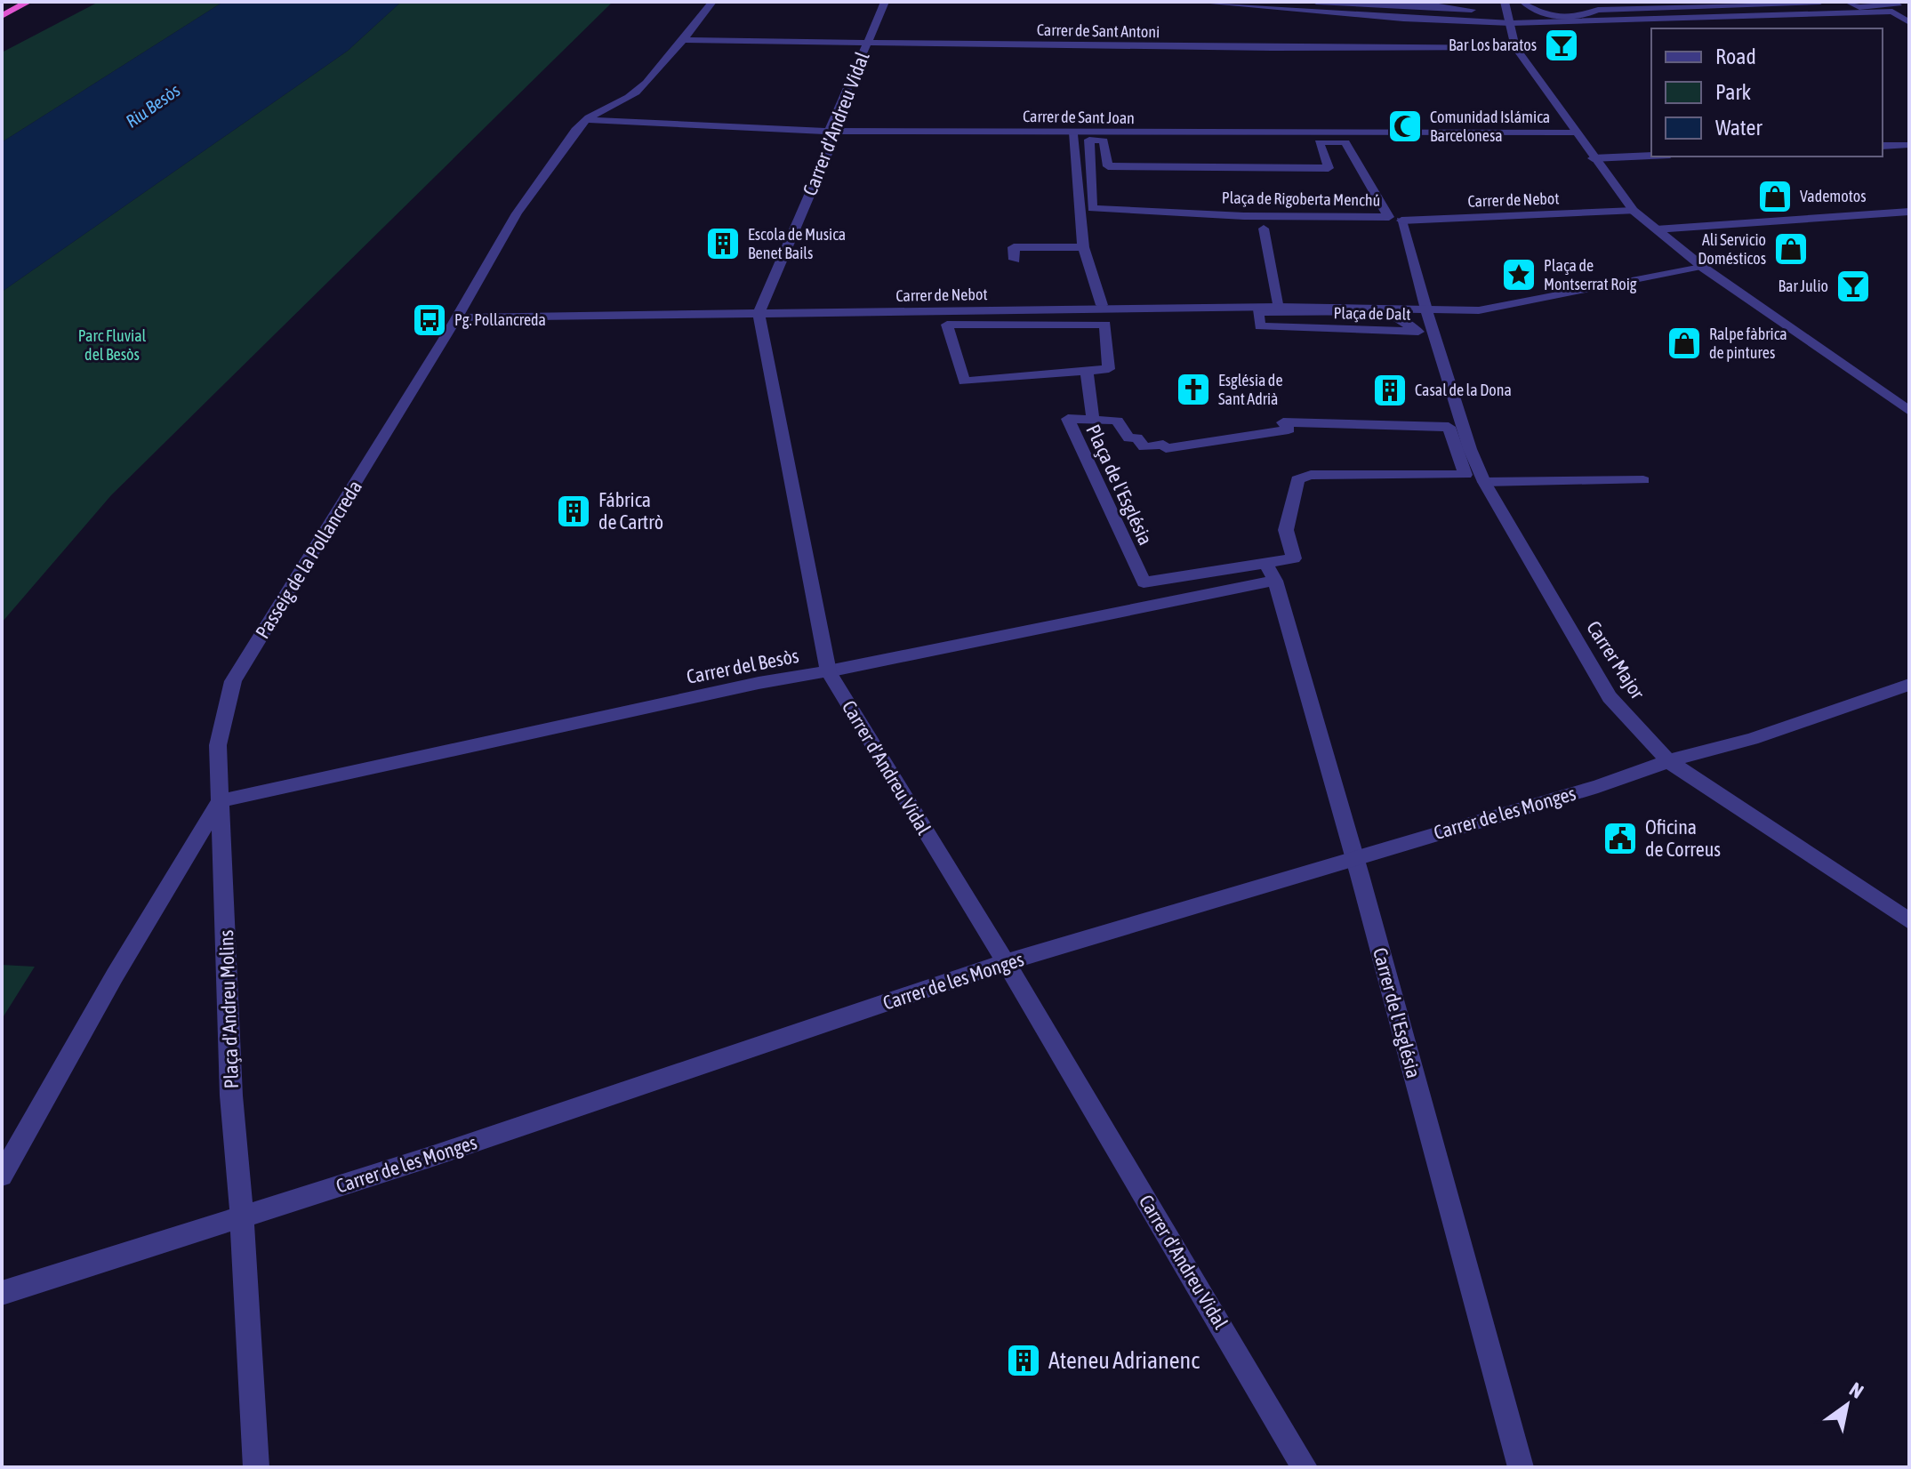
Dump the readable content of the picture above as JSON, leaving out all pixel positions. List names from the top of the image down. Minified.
{"streets":{"street":["Carrer de Sant Antoni","Carrer de Sant Joan","Carrer d'Andreu Vidal","Plaça de Rigoberta Menchú","Carrer de Nebot","Plaça de Dalt","Plaça de l'Església","Passeig de la Pollancreda","Carrer Major","Carrer del Besòs","Carrer de les Monges","Plaça d'Andreu Molins","Carrer de l'Església"]},"crossings":[["Carrer de Sant Antoni","Carrer d'Andreu Vidal"],["Carrer de Sant Joan","Carrer d'Andreu Vidal"],["Carrer de Sant Joan","Passeig de la Pollancreda"],["Carrer d'Andreu Vidal","Carrer de Nebot"],["Carrer d'Andreu Vidal","Carrer del Besòs"],["Carrer d'Andreu Vidal","Carrer de les Monges"],["Carrer de Nebot","Passeig de la Pollancreda"],["Carrer de Nebot","Carrer Major"],["Plaça de l'Església","Carrer de l'Església"],["Passeig de la Pollancreda","Carrer del Besòs"],["Passeig de la Pollancreda","Plaça d'Andreu Molins"],["Carrer Major","Carrer de les Monges"],["Carrer del Besòs","Plaça d'Andreu Molins"],["Carrer del Besòs","Carrer de l'Església"],["Carrer de les Monges","Plaça d'Andreu Molins"],["Carrer de les Monges","Carrer de l'Església"]],"water":["Riu Besòs"],"parks":["Parc Fluvial del Besòs"],"places":{"bar":["Bar Los baratos","Bar Julio"],"mosque":["Comunidad Islámica Barcelonesa"],"shop":["Vademotos","Ali Servicio Domésticos","Ralpe fàbrica de pintures"],"building":["Escola de Musica Benet Bails","Casal de la Dona","Fábrica de Cartrò","Ateneu Adrianenc"],"place":["Plaça de Montserrat Roig"],"bus stop":["Pg. Pollancreda"],"church":["Església de Sant Adrià"],"public building":["Oficina de Correus"]},"legend":["Road","Park","Water"],"north":"top right"}
